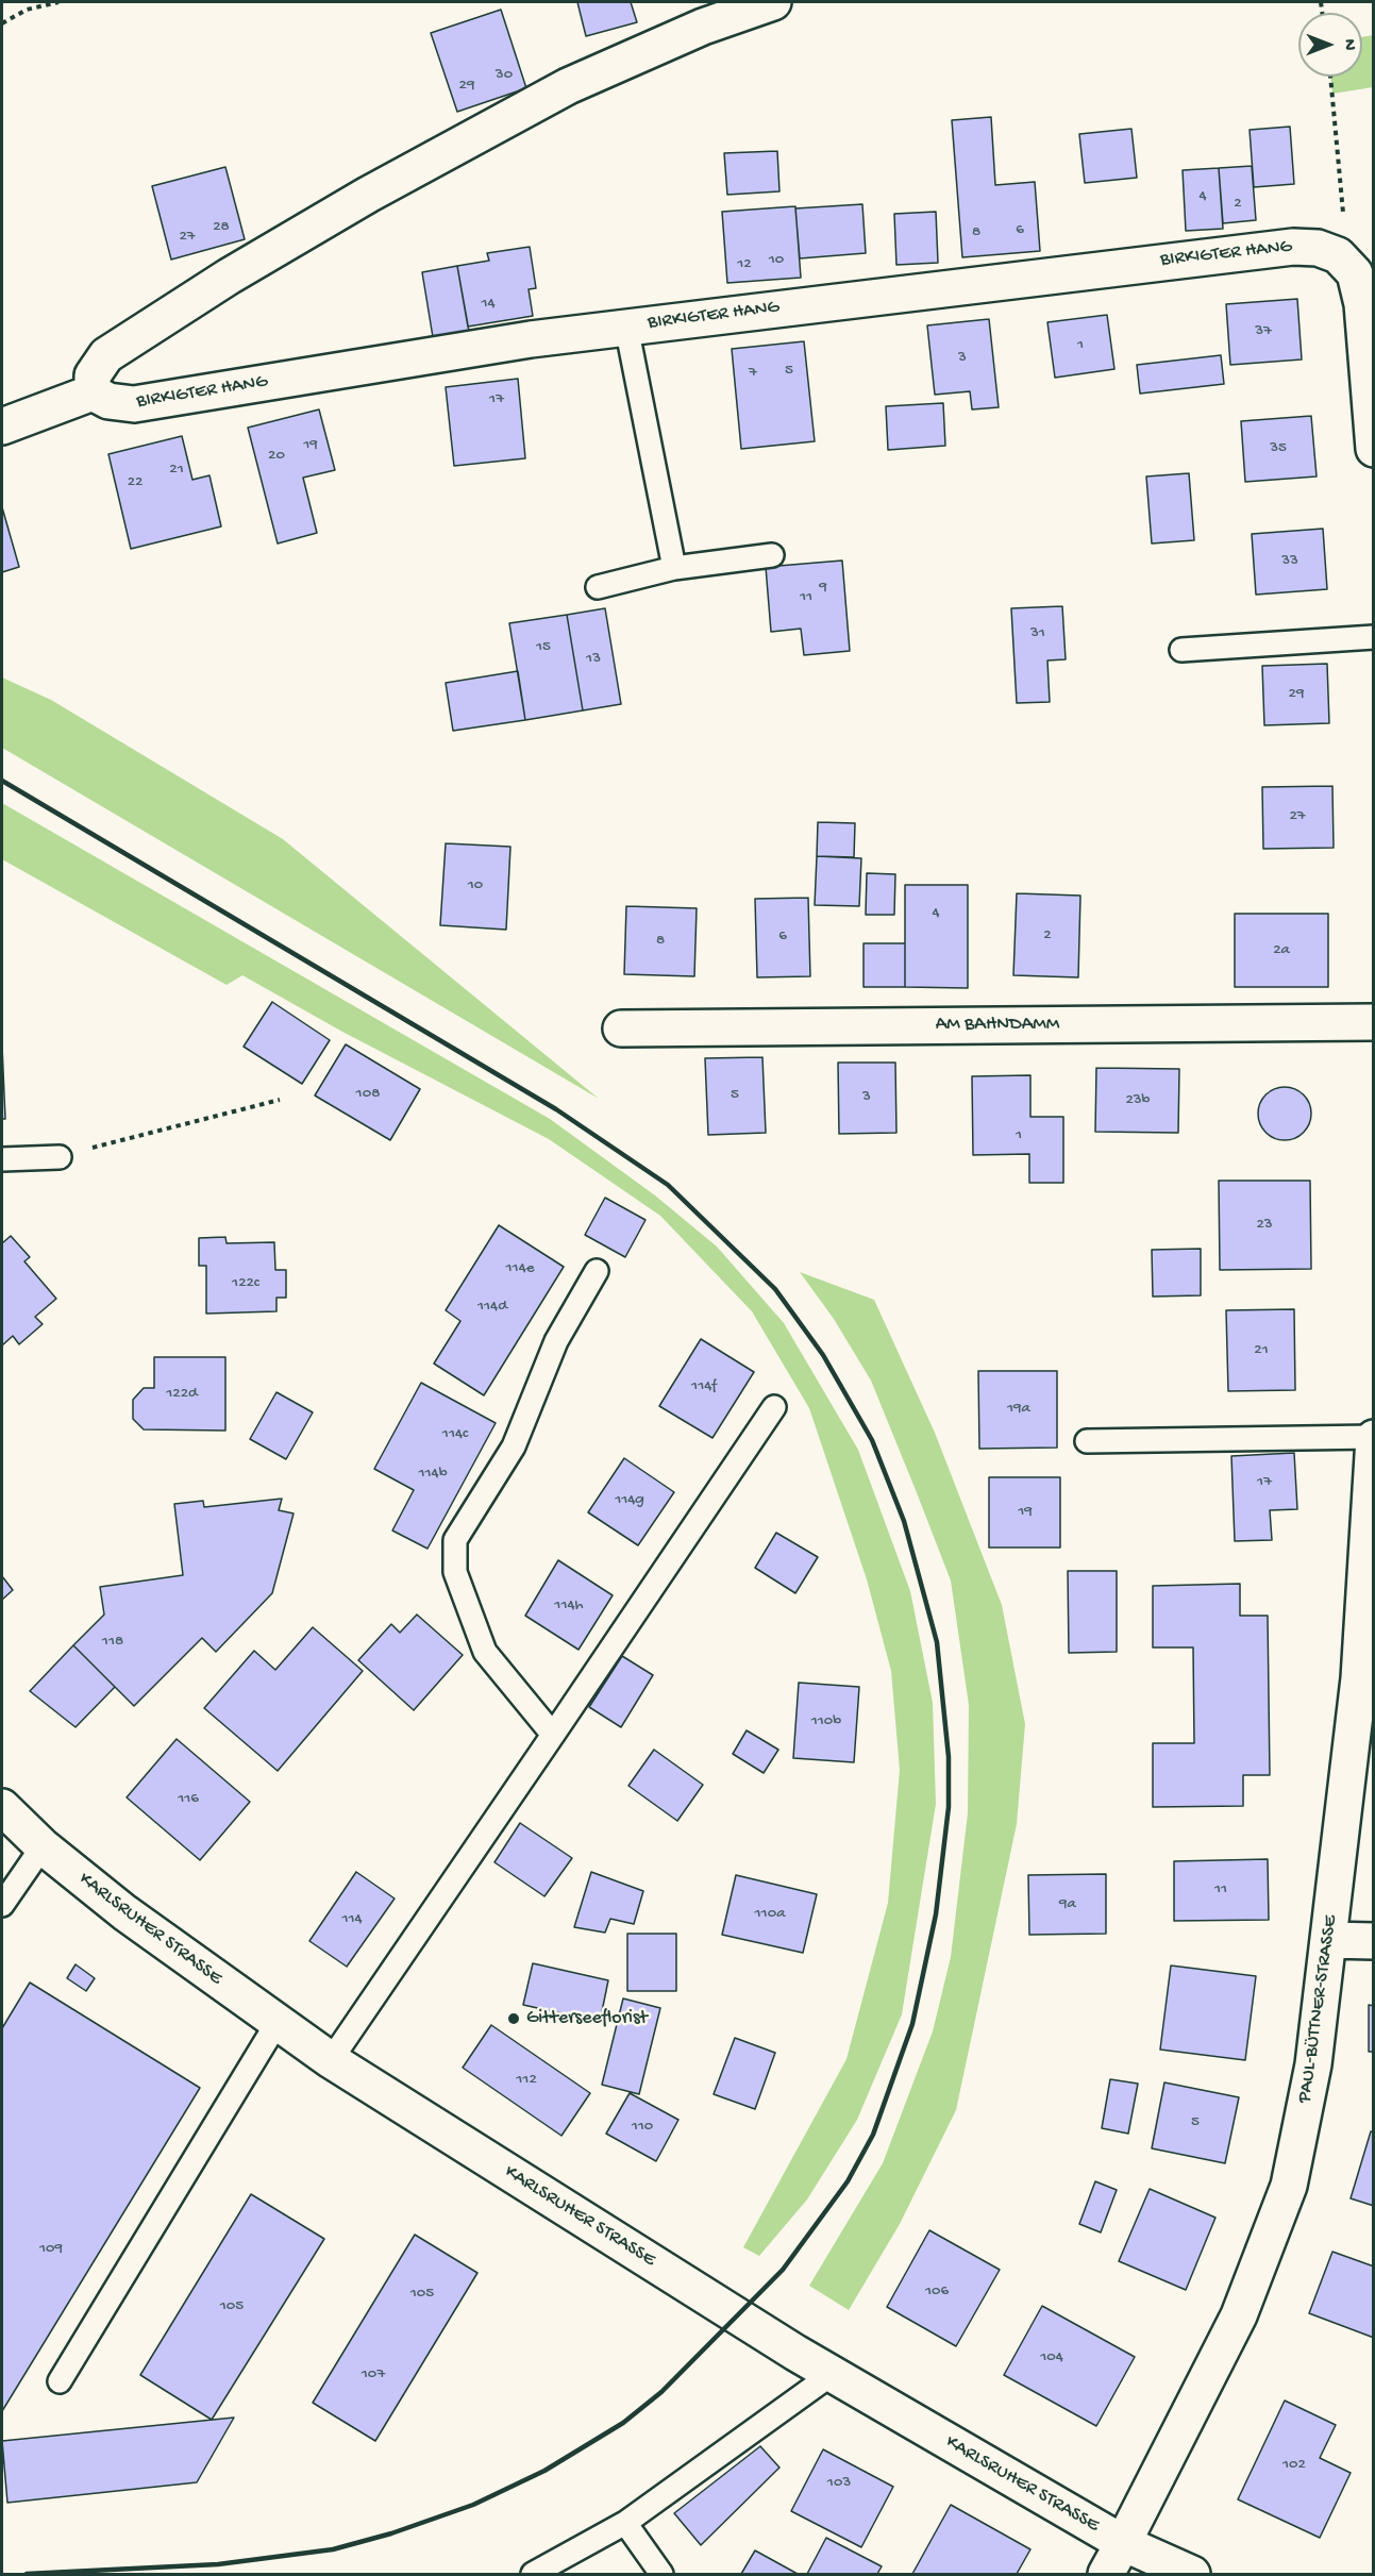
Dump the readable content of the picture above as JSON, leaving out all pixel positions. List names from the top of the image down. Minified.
{"streets":{"street":["BIRKIGTER HANG","AM BAHNDAMM","KARLSRUHER STRASSE","PAUL-BÜTTNER-STRASSE"]},"crossings":[["KARLSRUHER STRASSE","PAUL-BÜTTNER-STRASSE"]],"places":["Gitterseeflorist"],"house_numbers":["30","29","4","2","28","6","8","27","10","12","14","37","1","3","5","7","17","19","35","20","21","22","33","9","11","31","15","13","29","27","10","4","2","6","8","2a","108","5","3","23b","1","23","114e","122c","114d","21","114f","122d","19a","114c","114b","17","114g","19","114h","118","110b","116","11","9a","110a","114","112","5","110","109","106","105","105","104","107","102","103"],"north":"right"}
